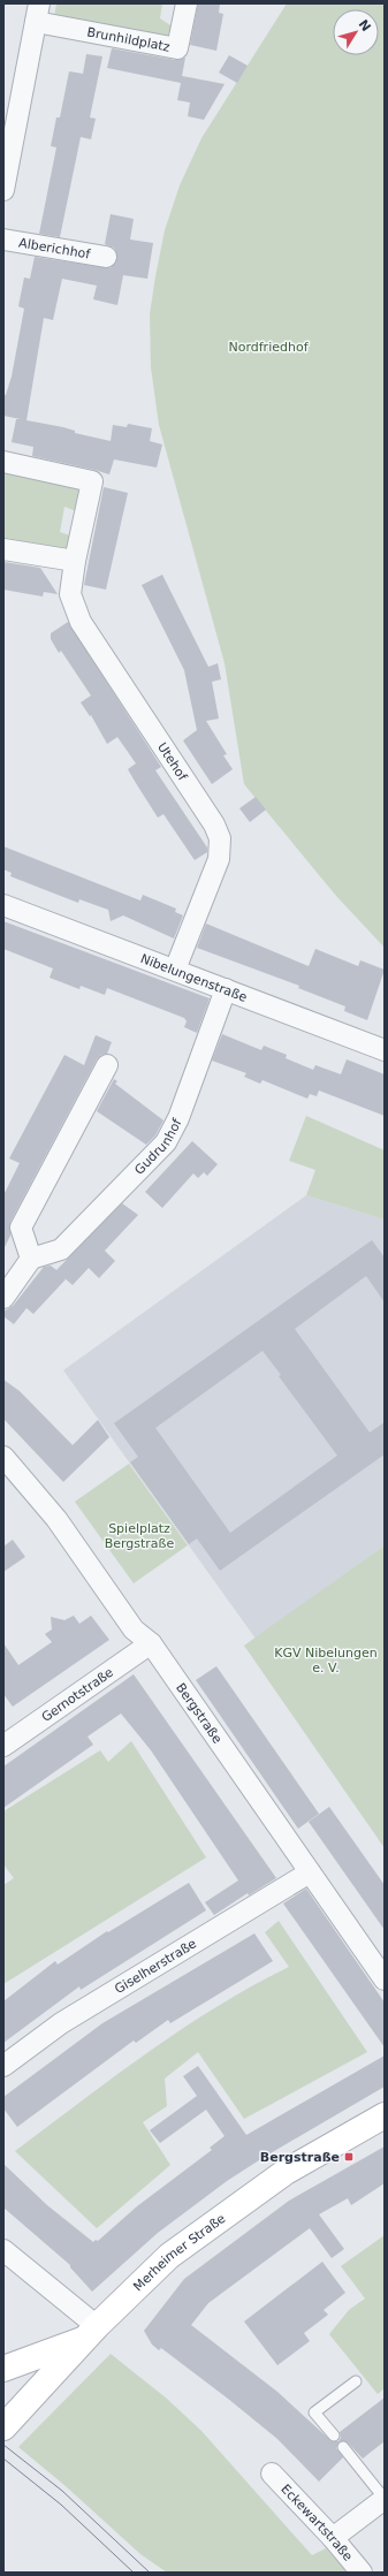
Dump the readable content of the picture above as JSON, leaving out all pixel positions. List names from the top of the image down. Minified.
{"streets":{"main road":["Merheimer Straße"],"street":["Brunhildplatz","Alberichhof","Utehof","Nibelungenstraße","Gudrunhof","Gernotstraße","Bergstraße","Giselherstraße","Eckewartstraße"]},"crossings":[["Utehof","Nibelungenstraße"],["Nibelungenstraße","Gudrunhof"],["Gernotstraße","Bergstraße"],["Bergstraße","Giselherstraße"]],"parks":["Nordfriedhof","Spielplatz Bergstraße","KGV Nibelungen e. V."],"places":{"transit":["Bergstraße"]},"north":"top right"}
